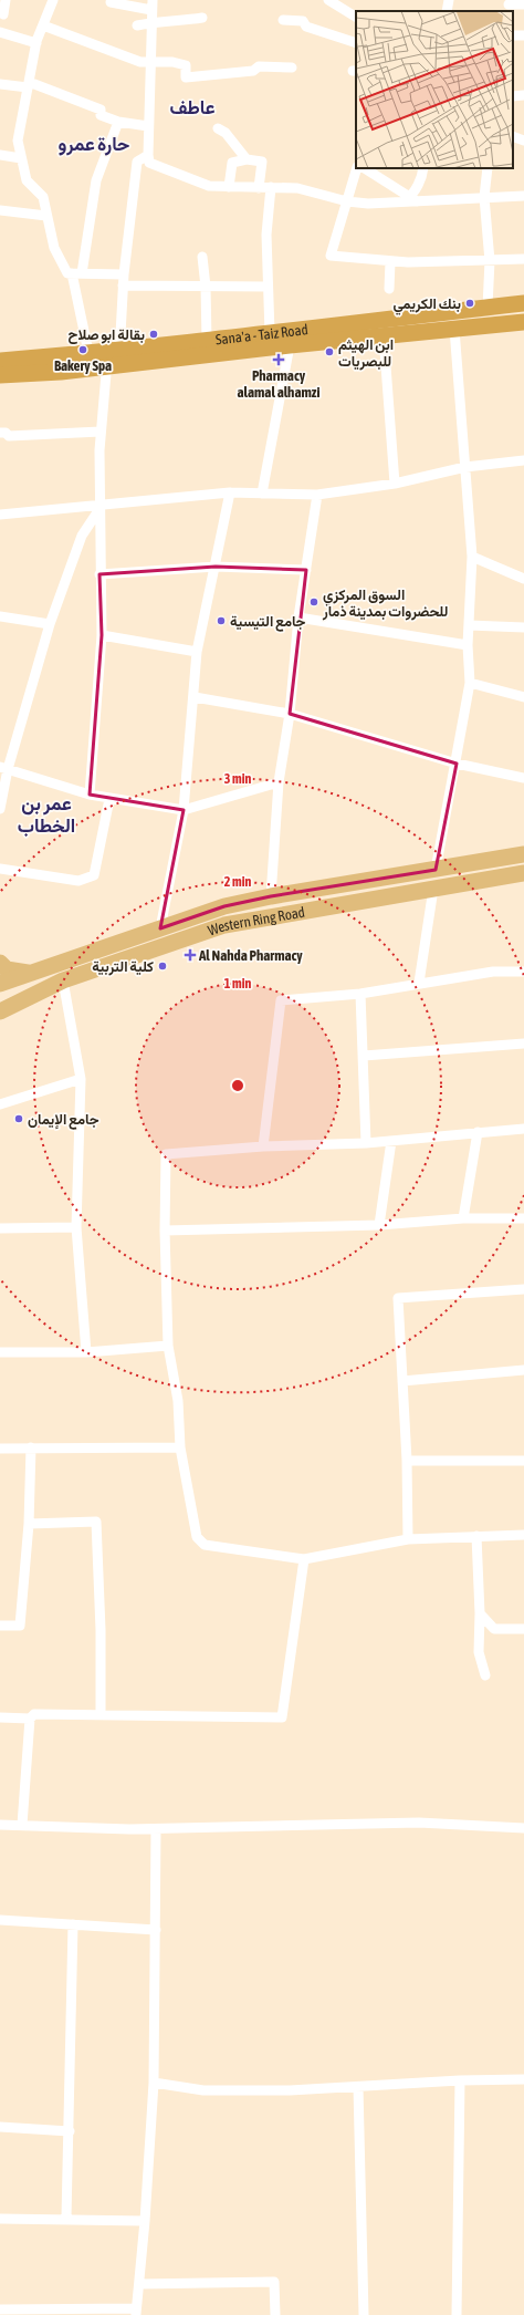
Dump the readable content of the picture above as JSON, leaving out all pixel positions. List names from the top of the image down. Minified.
{"streets":{"highway":["Sana'a - Taiz Road"],"main road":["Western Ring Road"]},"districts":["عاطف","حارة عمرو","عمر بن الخطاب"],"places":{"other":["بنك الكريمي","بقالة ابو صلاح","Bakery Spa","ابن الهيثم للبصريات","السوق المركزي للحضروات بمدينة ذمار","جامع التيسية","كلية التربية","جامع الإيمان"],"health":["Pharmacy alamal alhamzi","Al Nahda Pharmacy"]},"rings":["3 min","2 min","1 min"]}
